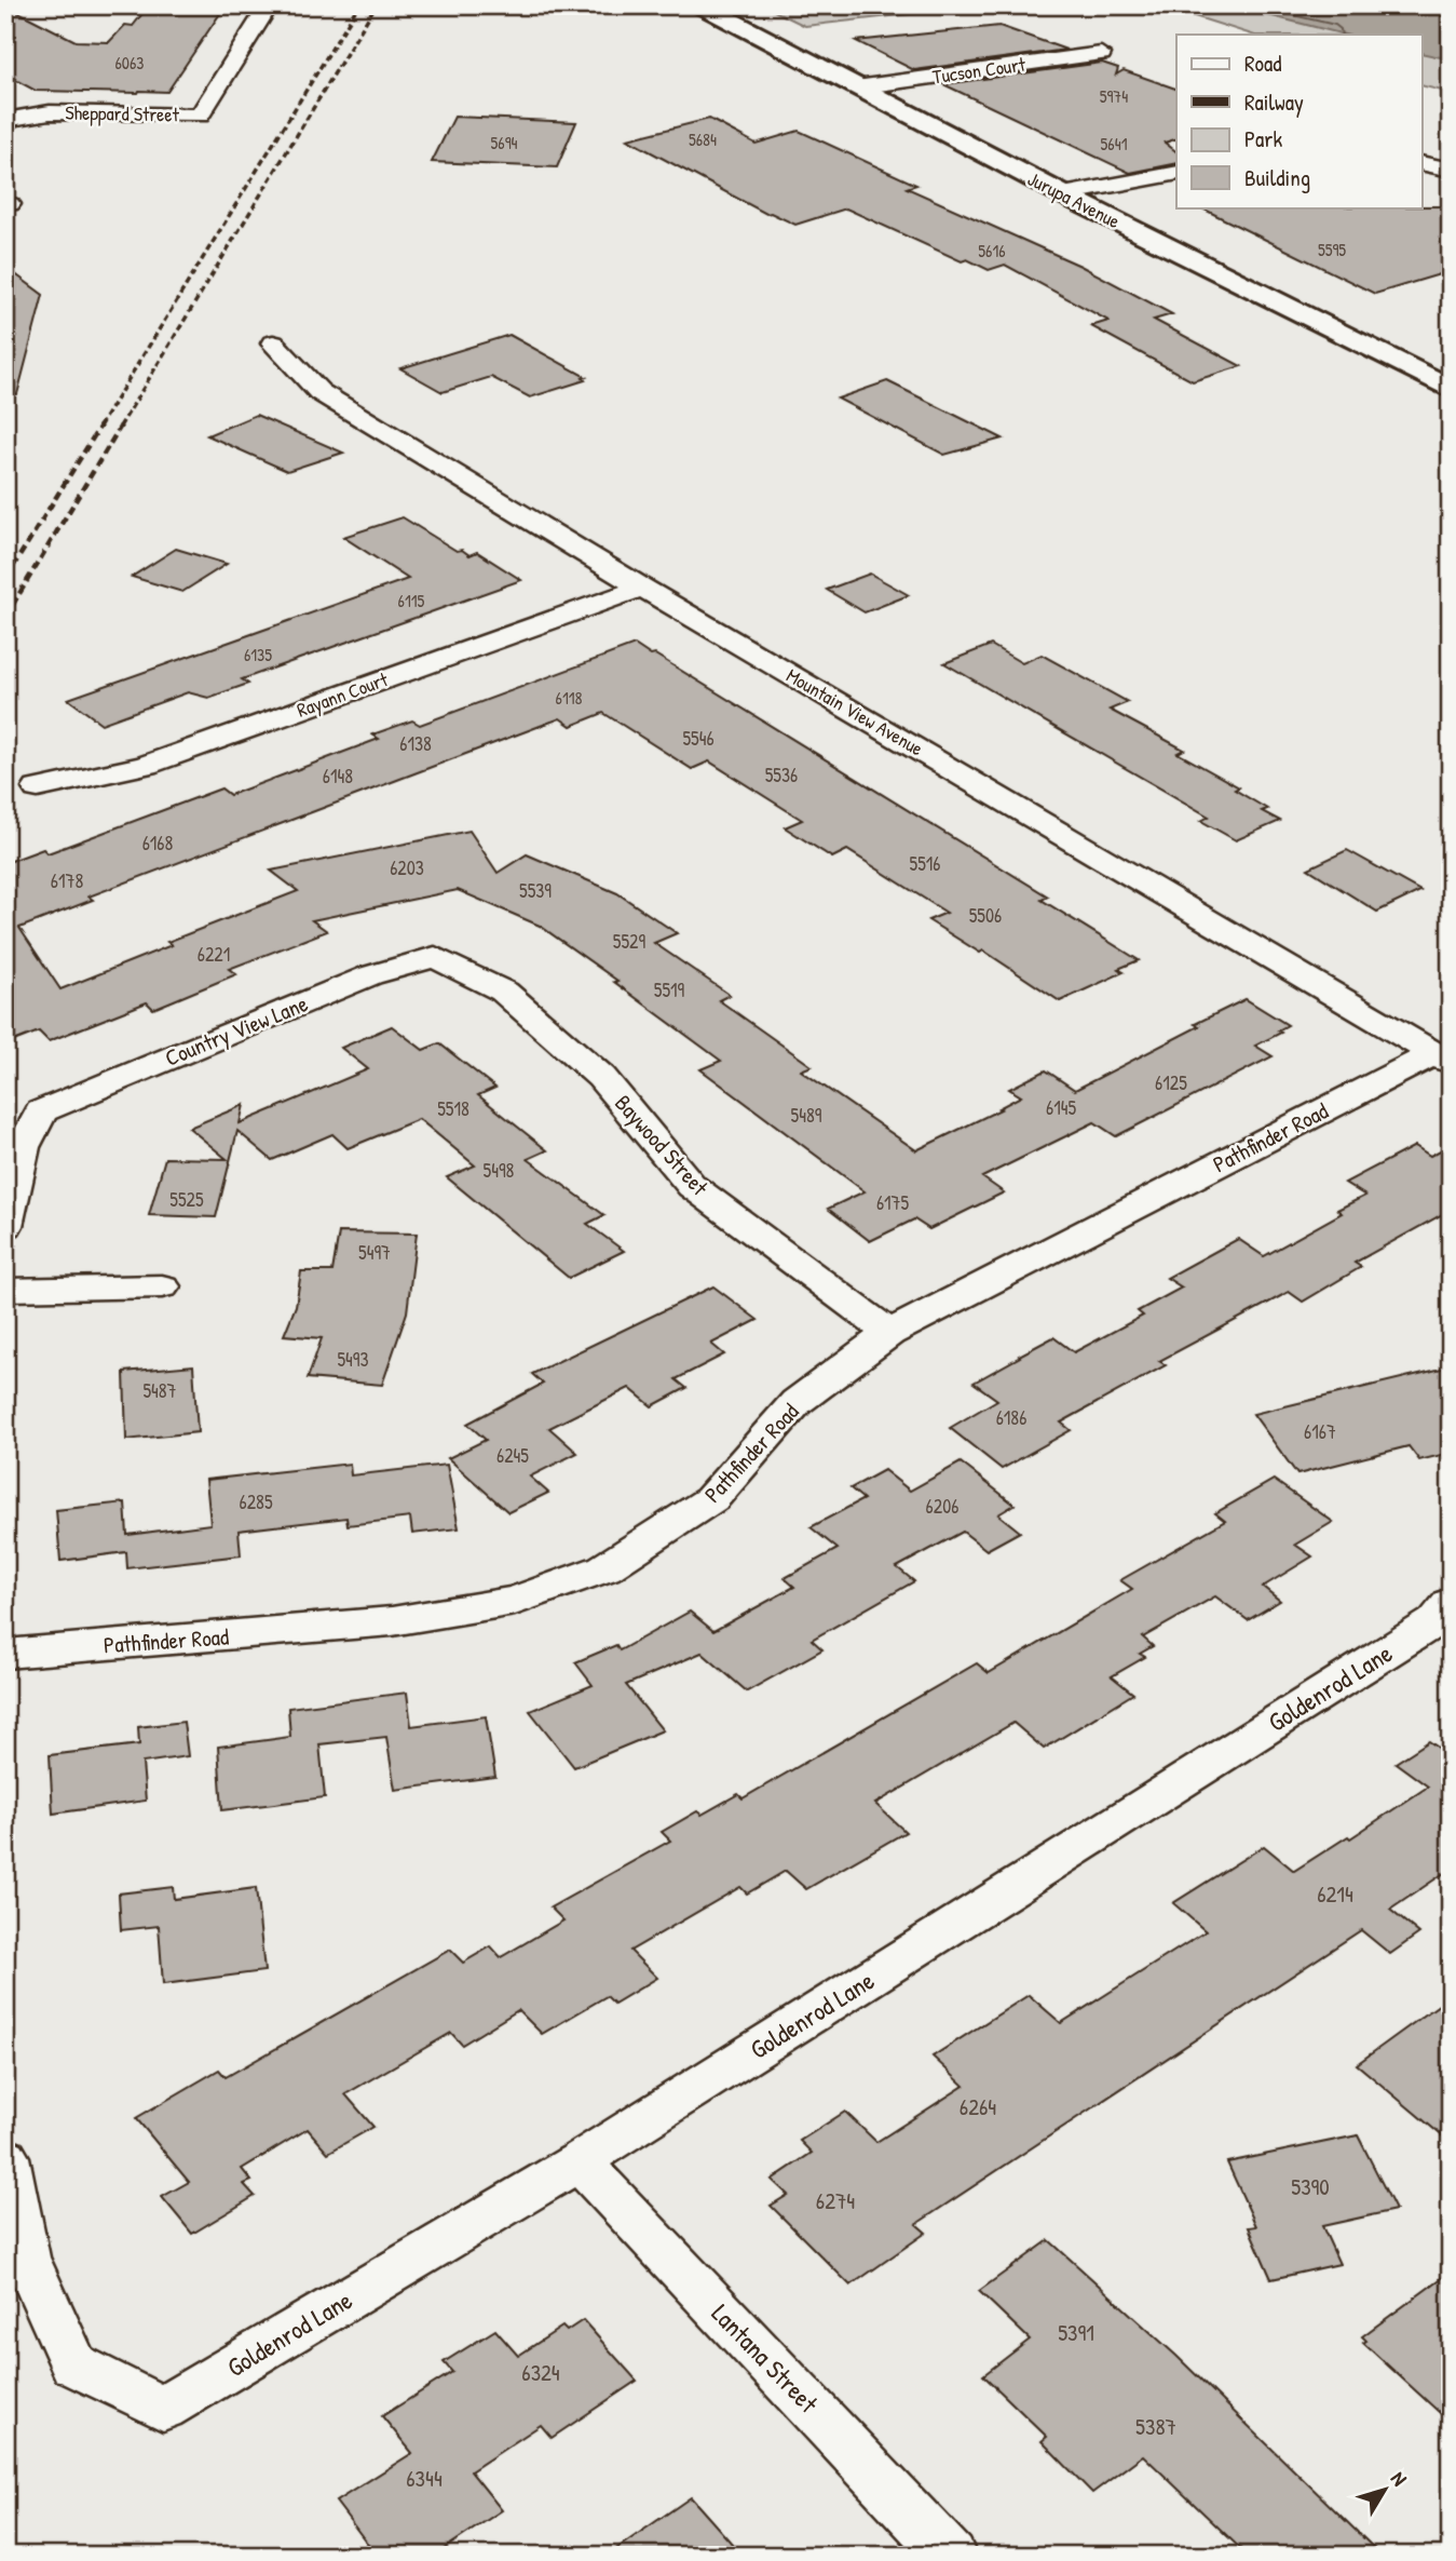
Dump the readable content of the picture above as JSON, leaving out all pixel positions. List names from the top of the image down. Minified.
{"streets":{"main road":["Jurupa Avenue"],"street":["Tucson Court","Sheppard Street","Rayann Court","Mountain View Avenue","Country View Lane","Pathfinder Road","Baywood Street","Goldenrod Lane","Lantana Street"]},"crossings":[["Tucson Court","Jurupa Avenue"],["Rayann Court","Mountain View Avenue"],["Mountain View Avenue","Pathfinder Road"],["Country View Lane","Baywood Street"],["Pathfinder Road","Baywood Street"],["Goldenrod Lane","Lantana Street"]],"house_numbers":["6063","5974","5684","5694","5641","5595","5616","6115","6135","6118","5546","6138","5536","6148","6168","5516","6203","6178","5539","5506","5529","6221","5519","6125","6145","5518","5489","5498","5525","6175","5497","5493","5487","6186","6167","6245","6285","6206","6214","6264","5390","6274","5391","6324","5387","6344"],"legend":["Road","Railway","Park","Building"],"north":"top right"}
